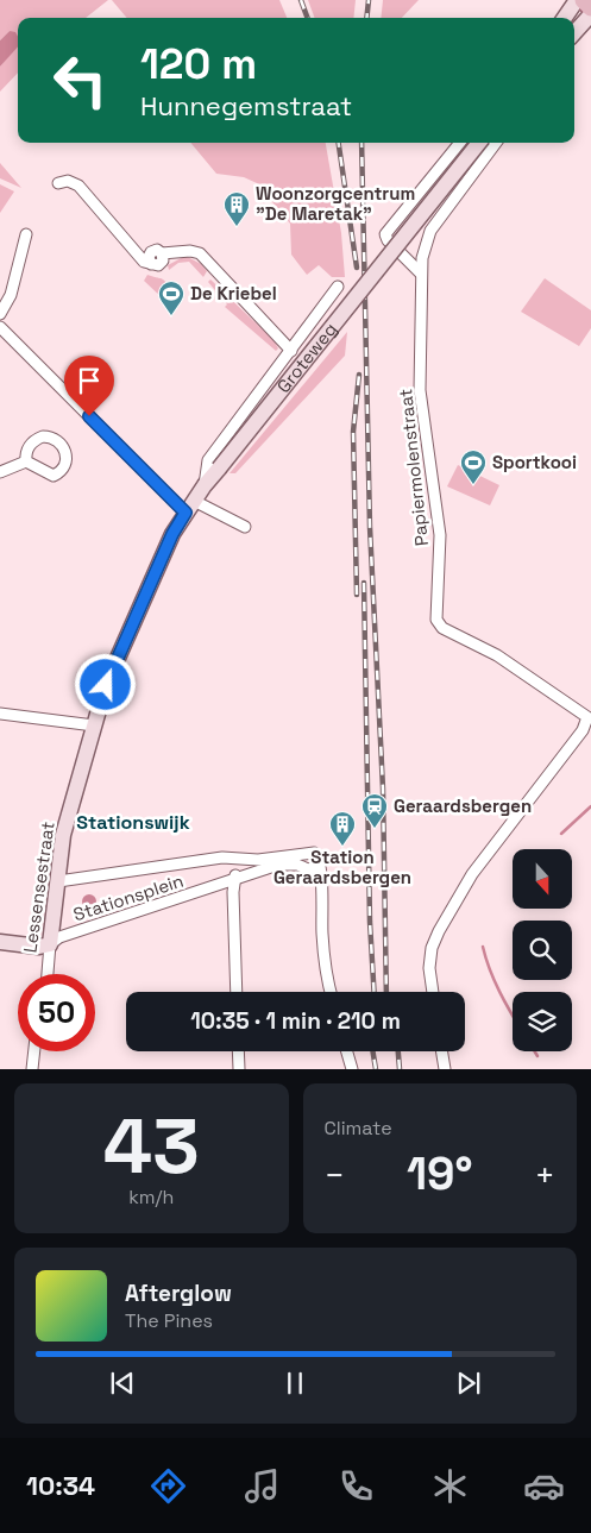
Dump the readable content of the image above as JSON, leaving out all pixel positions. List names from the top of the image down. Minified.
{"streets":{"main road":["Groteweg","Lessensestraat"],"street":["Papiermolenstraat","Stationsplein"]},"crossings":[["Groteweg","Lessensestraat"],["Lessensestraat","Stationsplein"]],"districts":["Stationswijk"],"places":{"building":["Woonzorgcentrum \"De Maretak\"","Station Geraardsbergen"],"sports":["De Kriebel","Sportkooi"],"station":["Geraardsbergen"]},"north":"bottom","page":{"turn":["120 m","Hunnegemstraat"],"limit":"50","trip":"10:35 · 1 min · 210 m","tile":[["43","km/h"],"Climate"],"heat":["−","19°","+"],"song":["Afterglow","The Pines"],"tabs":"10:34"}}
